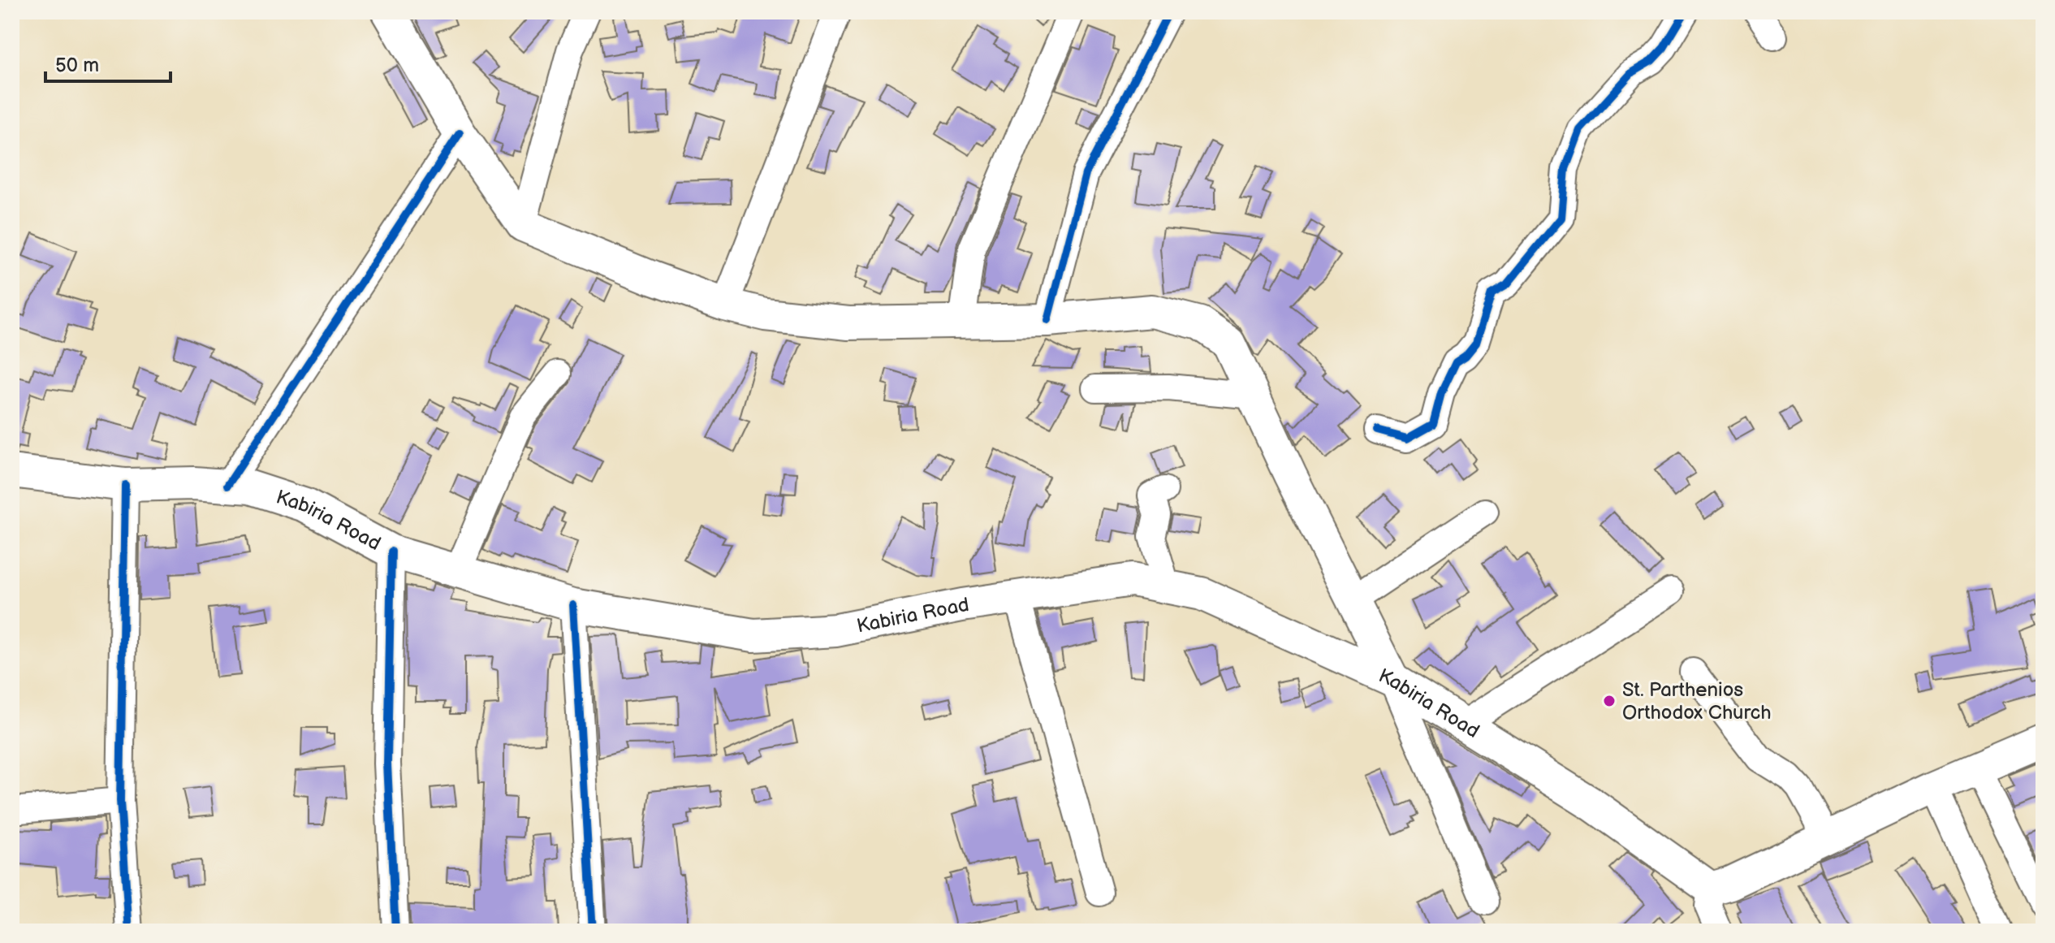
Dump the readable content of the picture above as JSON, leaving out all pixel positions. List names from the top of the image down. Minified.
{"streets":{"main road":["Kabiria Road"]},"places":["St. Parthenios Orthodox Church"],"scale_bar":"50 m"}
